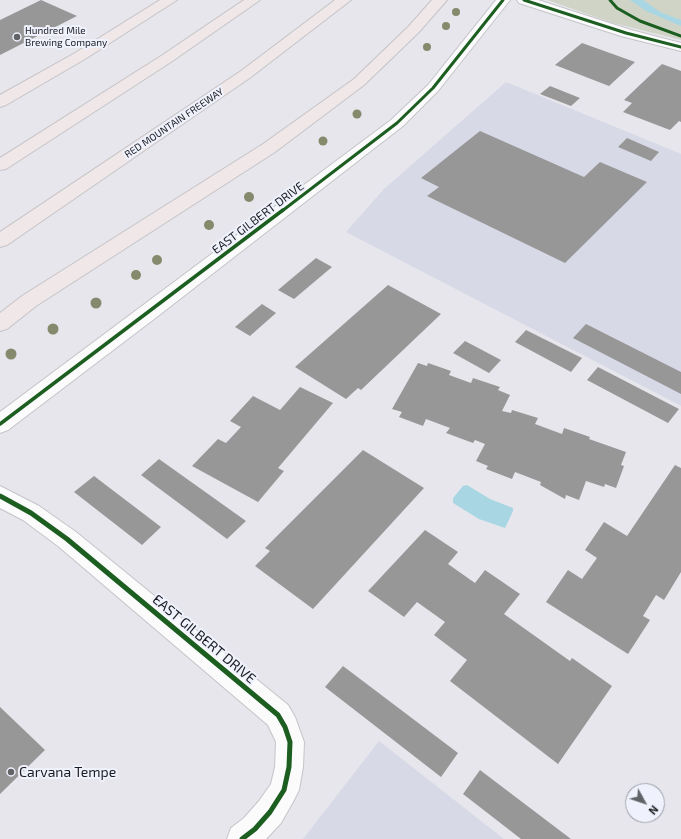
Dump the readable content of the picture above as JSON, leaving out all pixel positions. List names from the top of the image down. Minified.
{"streets":{"highway":["RED MOUNTAIN FREEWAY"],"street":["EAST GILBERT DRIVE"]},"places":["Hundred Mile Brewing Company","Carvana Tempe"],"north":"bottom right"}
